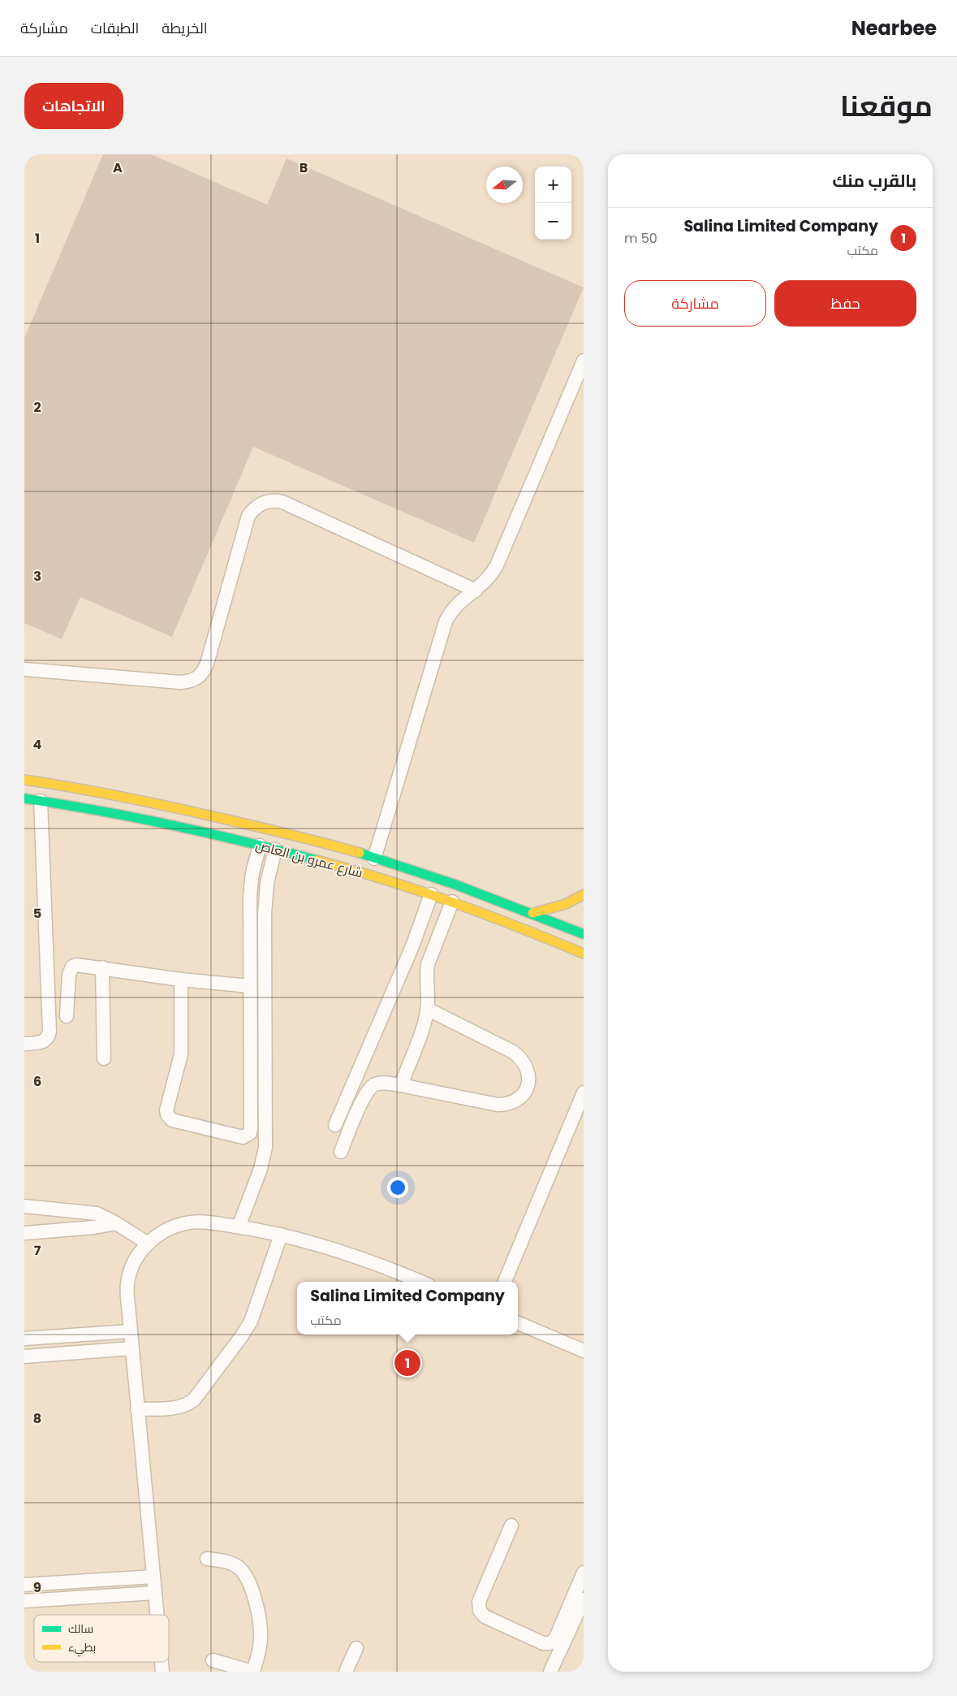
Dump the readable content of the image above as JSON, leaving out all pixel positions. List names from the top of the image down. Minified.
{"streets":{"main road":["شارع عمرو بن العاص"]},"legend":["سالك","بطيء"],"north":"left","page":{"header":"Nearbee","nav":["الخريطة","الطبقات","مشاركة"],"title":"موقعنا","buttons":["الاتجاهات",["حفظ","مشاركة"]],"heading":"بالقرب منك","map_buttons":["+","−"],"list":[{"mark":"1","name":"Salina Limited Company","note":"مكتب","value":"50 m"}],"popup":["Salina Limited Company","مكتب"],"pins":"1"},"grid":{"columns":["A","B"],"rows":["1","2","3","4","5","6","7","8","9"]}}
